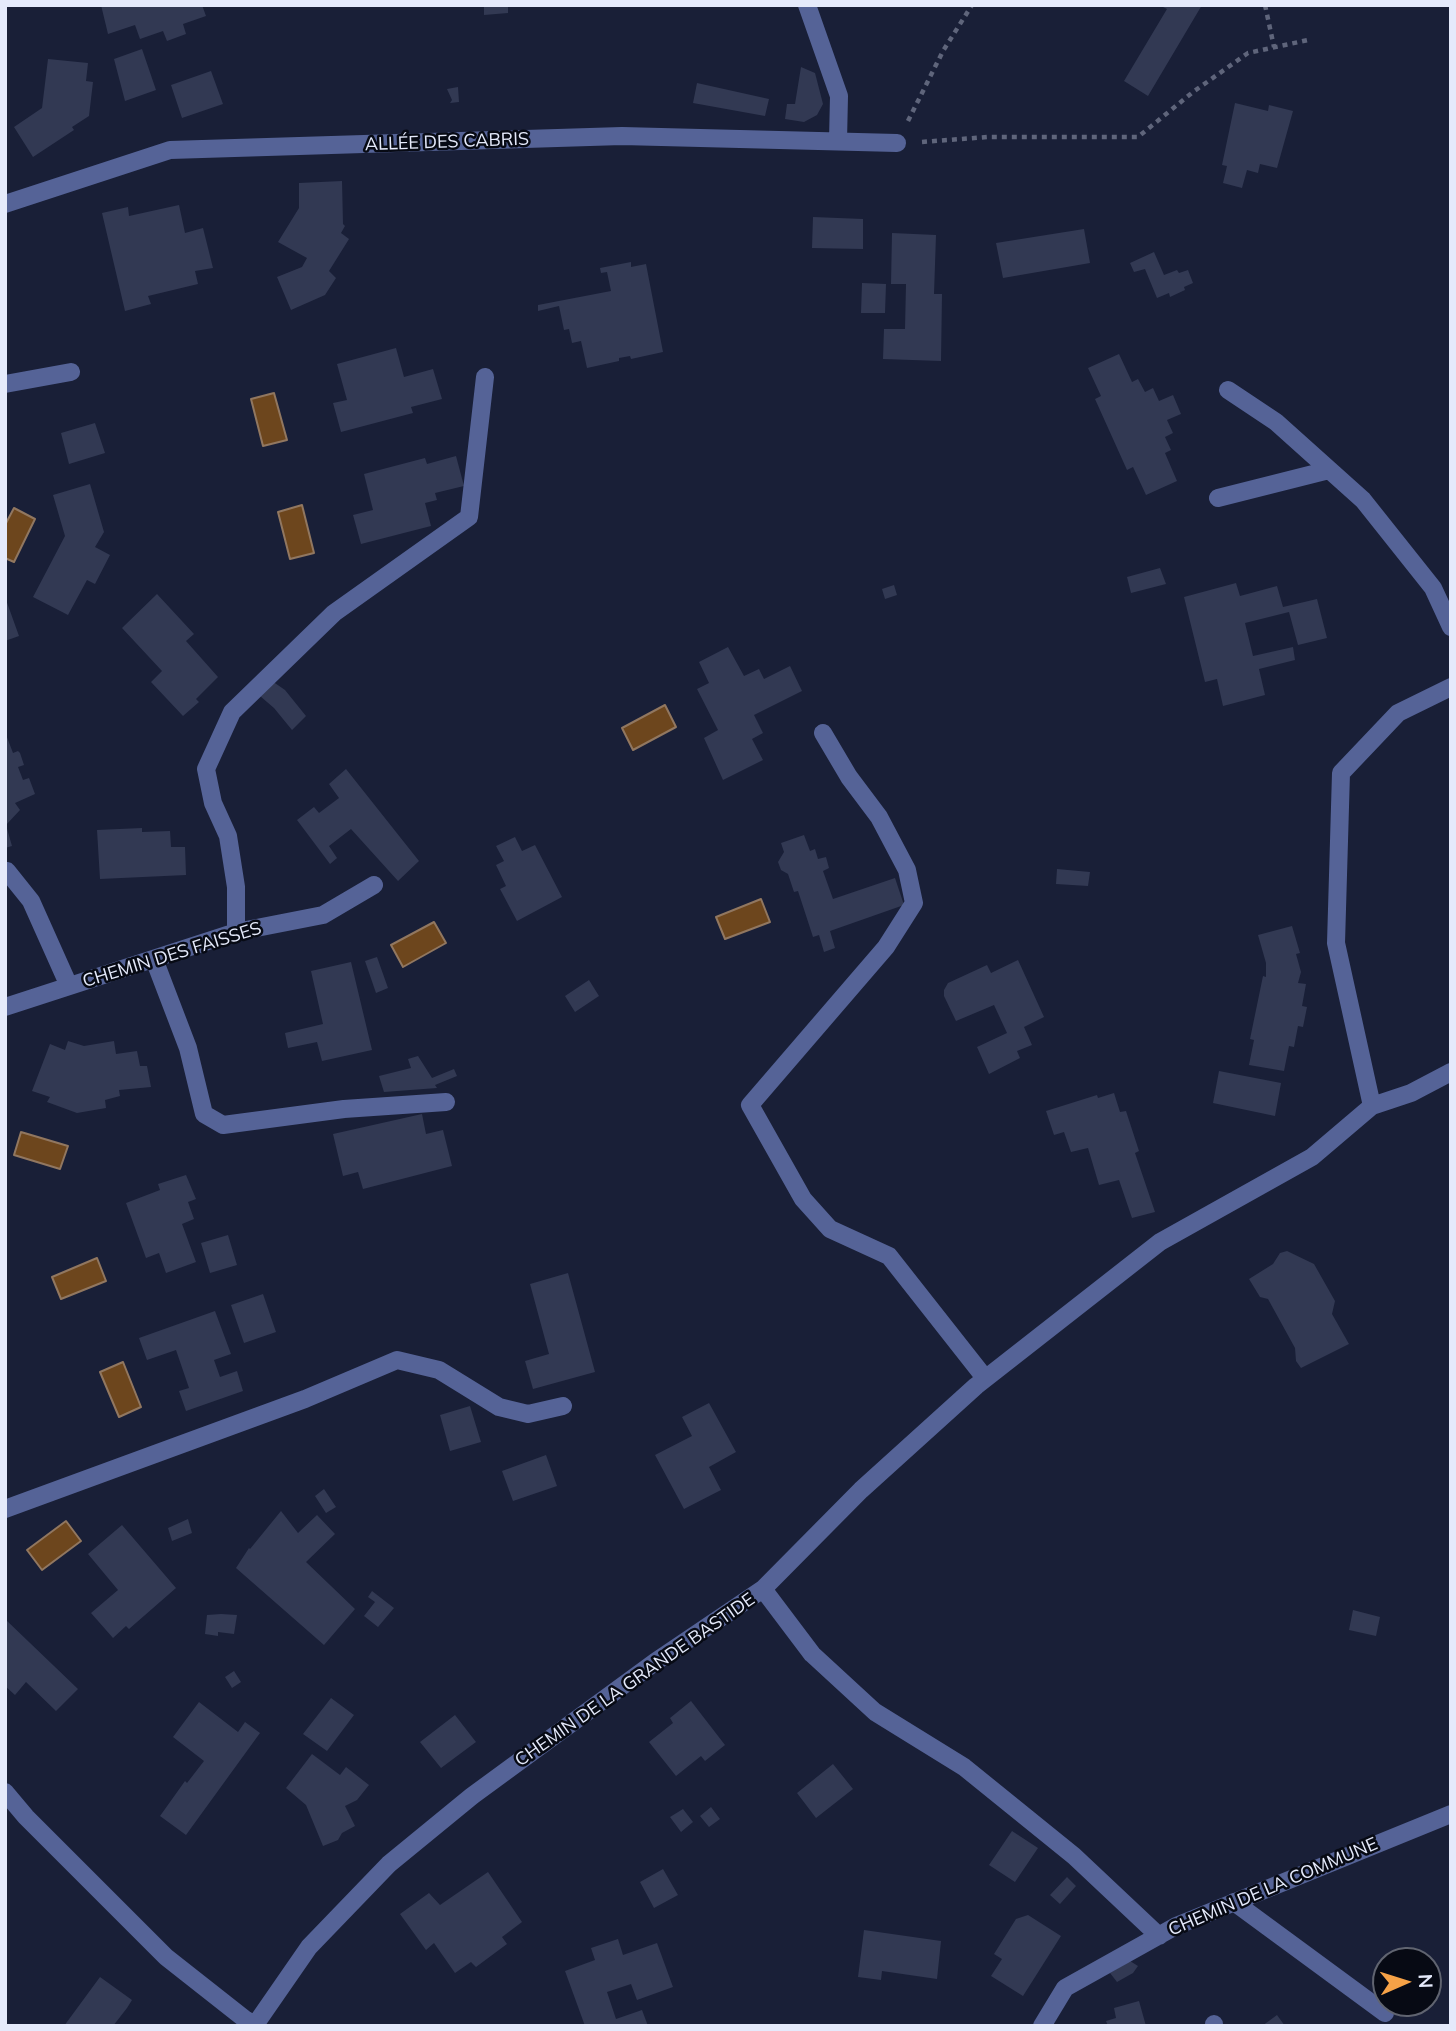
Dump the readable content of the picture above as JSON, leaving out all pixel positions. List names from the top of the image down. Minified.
{"streets":{"street":["ALLÉE DES CABRIS","CHEMIN DES FAISSES","CHEMIN DE LA GRANDE BASTIDE","CHEMIN DE LA COMMUNE"]},"crossings":[["CHEMIN DE LA GRANDE BASTIDE","CHEMIN DE LA COMMUNE"]],"north":"right"}
